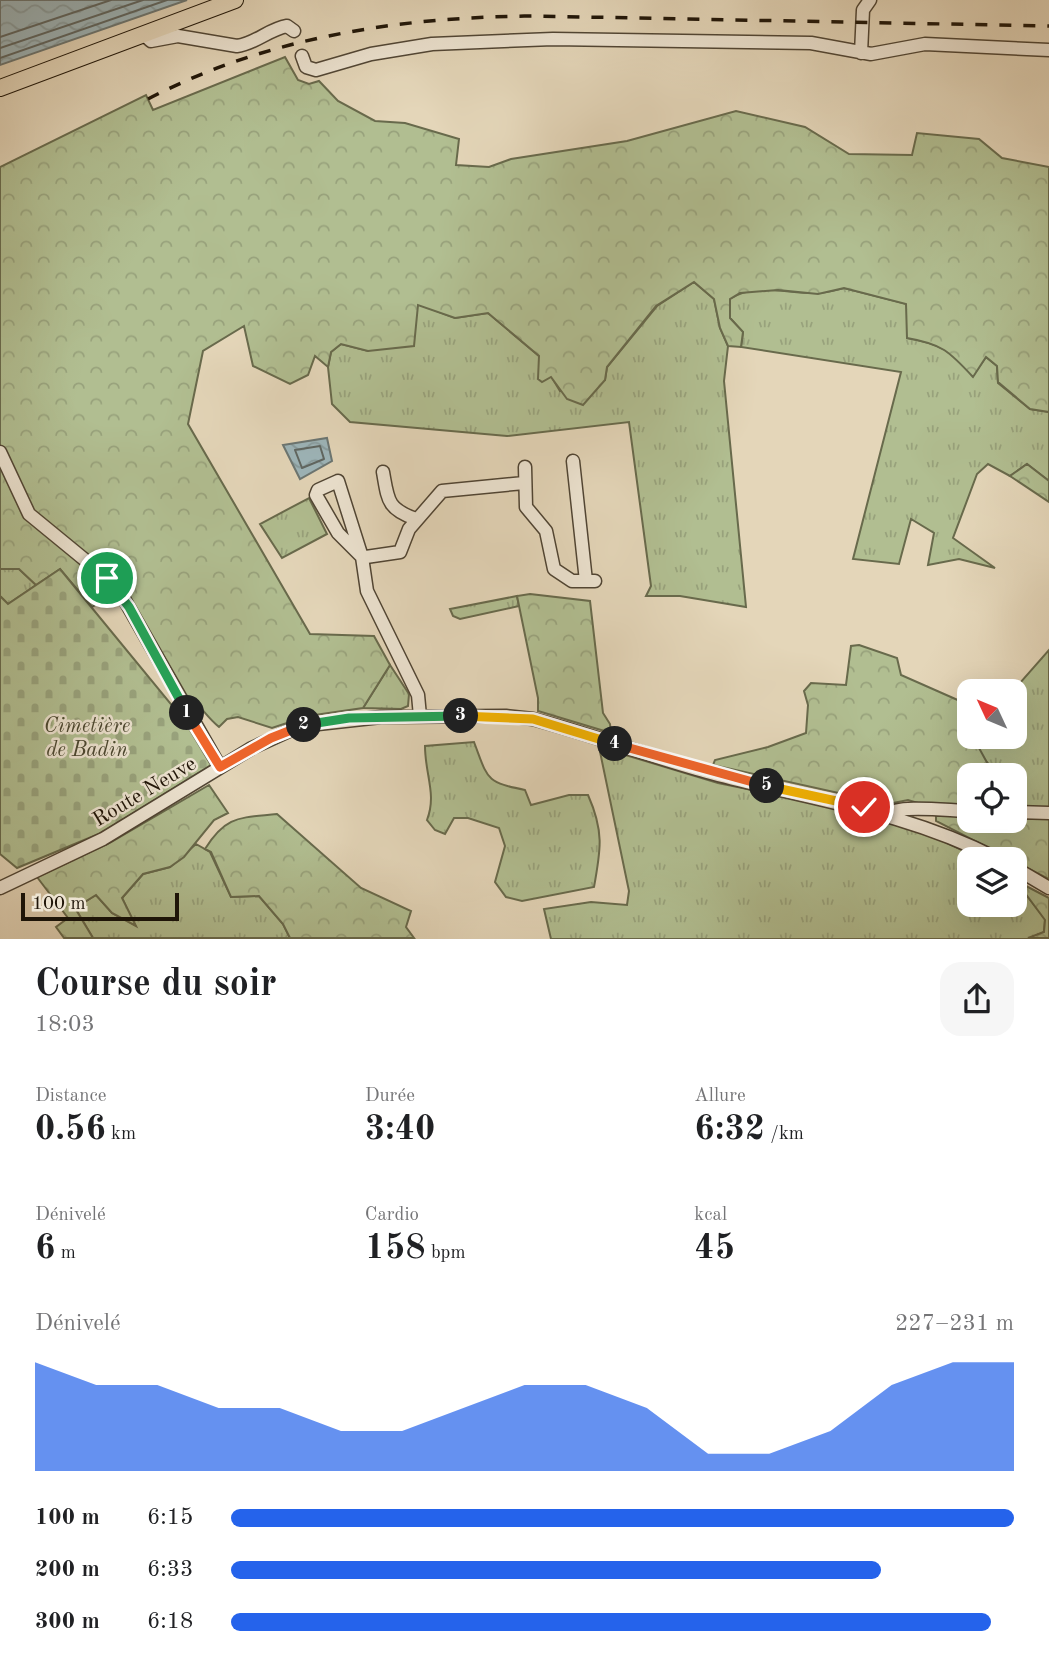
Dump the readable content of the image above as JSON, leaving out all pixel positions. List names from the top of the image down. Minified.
{"streets":{"street":["Route Neuve"]},"parks":["Cimetière de Badin"],"scale_bar":"100 m","north":"top left","page":{"pins":["1","3","2","4","5"],"scale":"100 m","heading":["Course du soir","18:03"],"stats":[["Distance","0.56 km"],["Durée","3:40"],["Allure","6:32 /km"],["Dénivelé","6 m"],["Cardio","158 bpm"],["kcal","45"]],"chart":["Dénivelé","227–231 m"],"list":[{"name":"100 m","note":"6:15"},{"name":"200 m","note":"6:33"},{"name":"300 m","note":"6:18"}]}}
